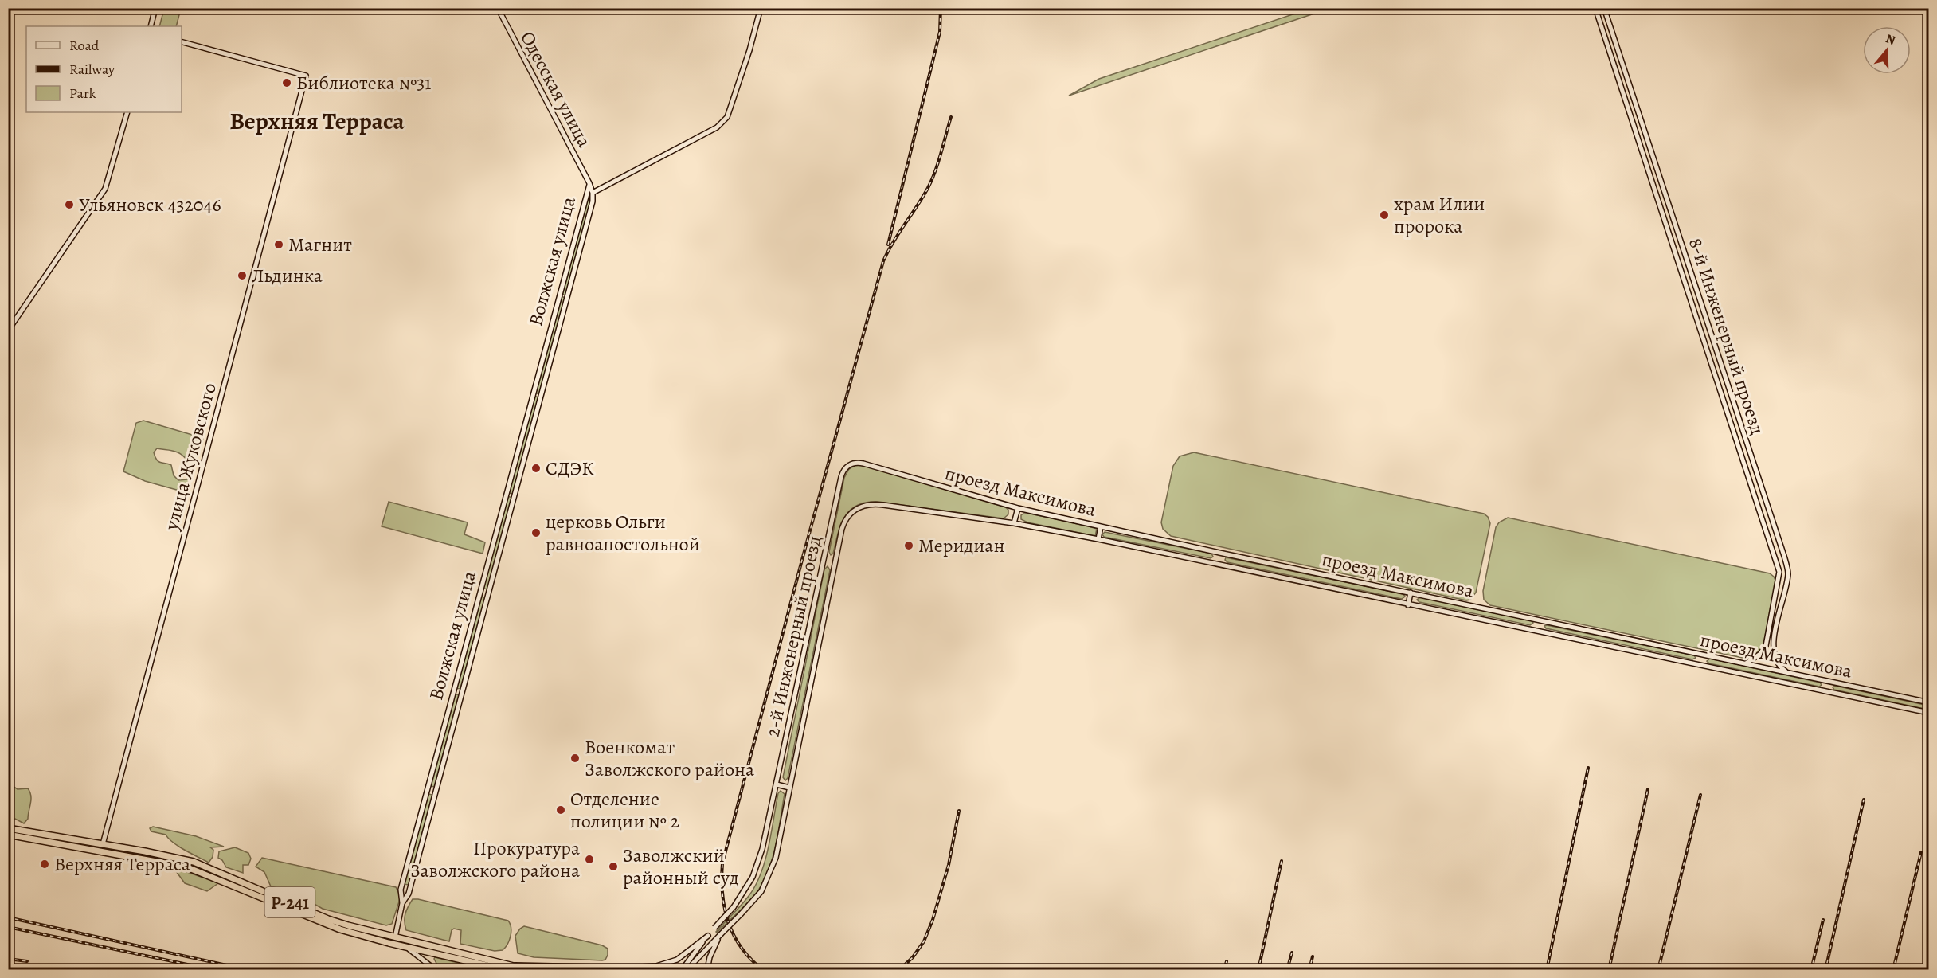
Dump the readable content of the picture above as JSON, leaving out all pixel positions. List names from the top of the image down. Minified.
{"streets":{"highway":["Волжская улица","Р-241"],"main road":["Одесская улица","8-й Инженерный проезд","улица Жуковского","проезд Максимова","2-й Инженерный проезд"]},"crossings":[["Одесская улица","Волжская улица"],["Волжская улица","Р-241"],["8-й Инженерный проезд","проезд Максимова"],["улица Жуковского","Р-241"],["проезд Максимова","2-й Инженерный проезд"]],"districts":["Верхняя Терраса"],"places":["Библиотека №31","Ульяновск 432046","храм Илии пророка","Магнит","Льдинка","СДЭК","церковь Ольги равноапостольной","Меридиан","Военкомат Заволжского района","Отделение полиции № 2","Прокуратура Заволжского района","Верхняя Терраса","Заволжский районный суд"],"legend":["Road","Railway","Park"],"north":"top"}
